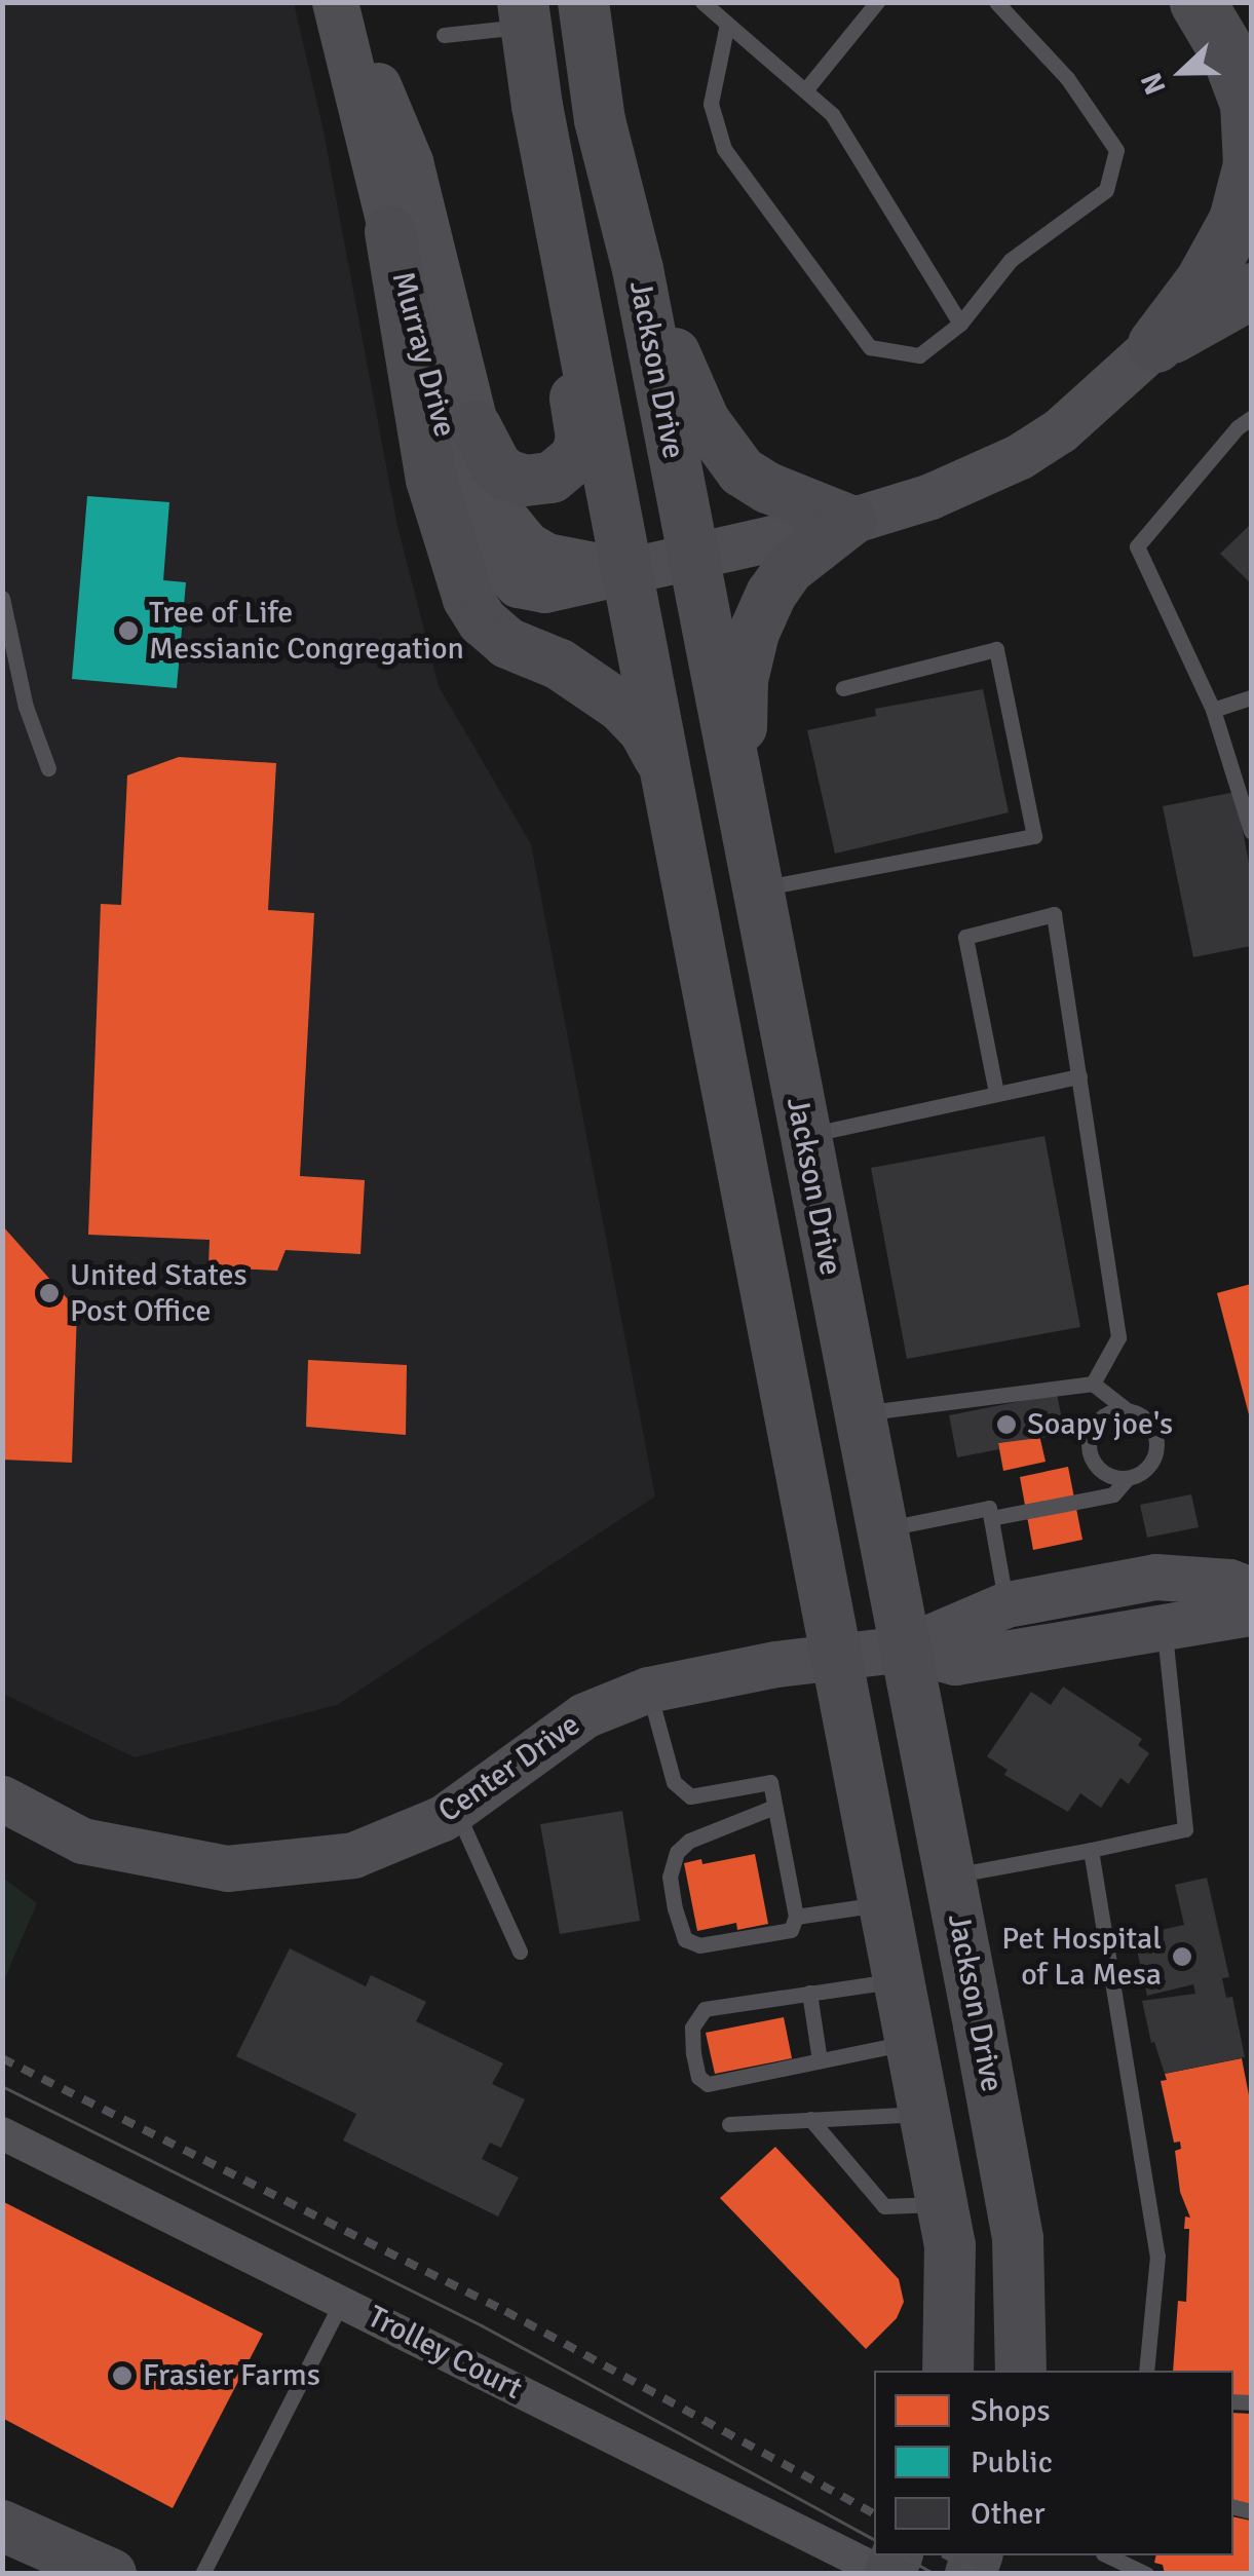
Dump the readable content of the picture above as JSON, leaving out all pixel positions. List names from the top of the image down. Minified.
{"streets":{"main road":["Murray Drive","Jackson Drive","Center Drive"],"street":["Trolley Court"]},"crossings":[["Murray Drive","Jackson Drive"],["Jackson Drive","Center Drive"]],"places":["Tree of Life Messianic Congregation","United States Post Office","Soapy joe's","Pet Hospital of La Mesa","Frasier Farms"],"legend":["Shops","Public","Other"],"north":"left"}
